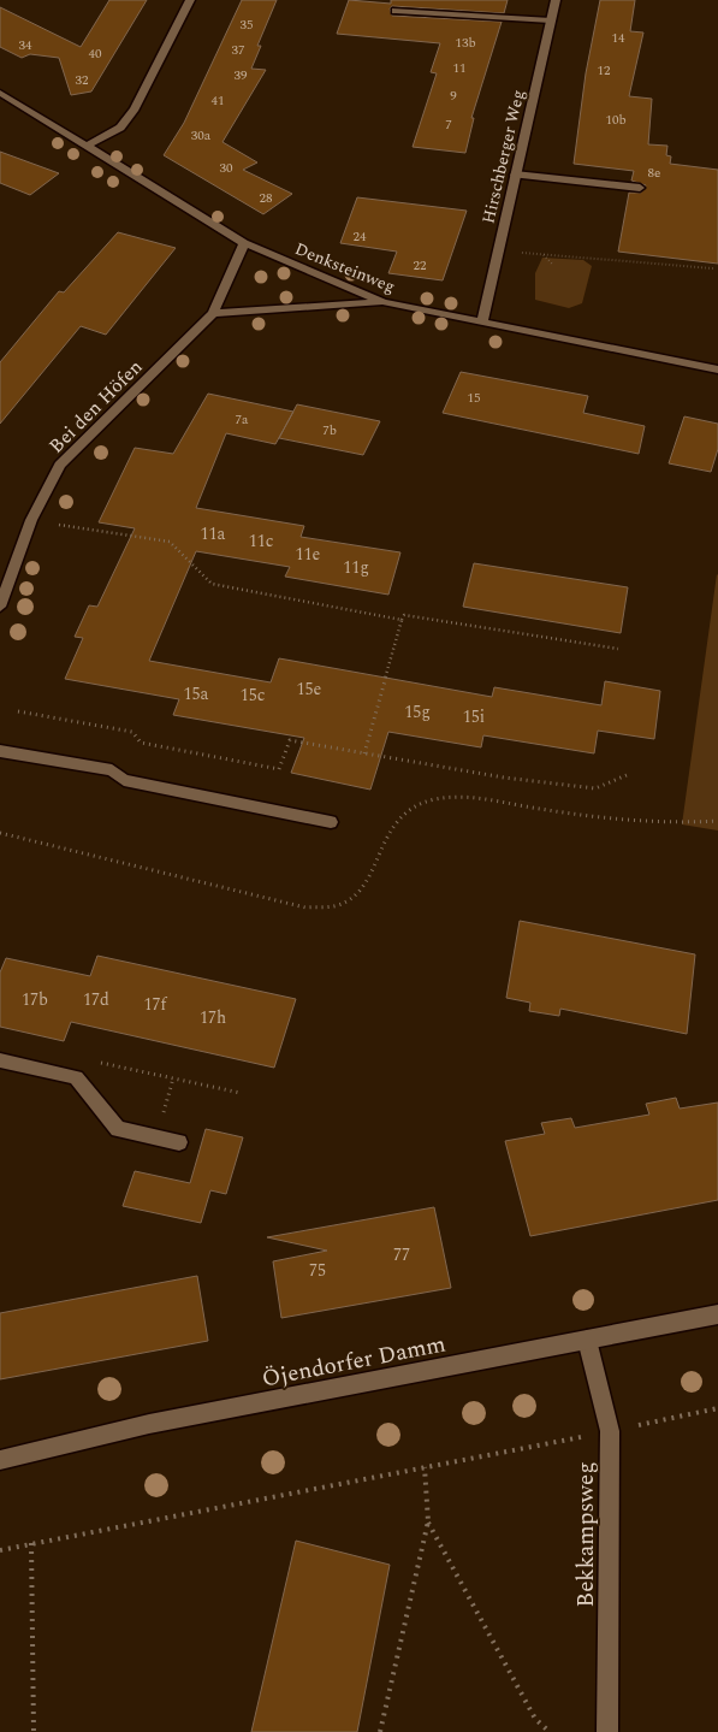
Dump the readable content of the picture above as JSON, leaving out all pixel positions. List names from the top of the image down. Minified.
{"streets":{"street":["Hirschberger Weg","Denksteinweg","Bei den Höfen","Öjendorfer Damm","Bekkampsweg"]},"crossings":[["Hirschberger Weg","Denksteinweg"],["Denksteinweg","Bei den Höfen"],["Öjendorfer Damm","Bekkampsweg"]],"house_numbers":["35","14","13b","34","37","40","11","12","39","32","9","41","10b","7","30a","30","8e","28","24","22","15","7a","7b","11a","11c","11e","11g","15e","15a","15c","15g","15i","17b","17d","17f","17h","77","75"]}
